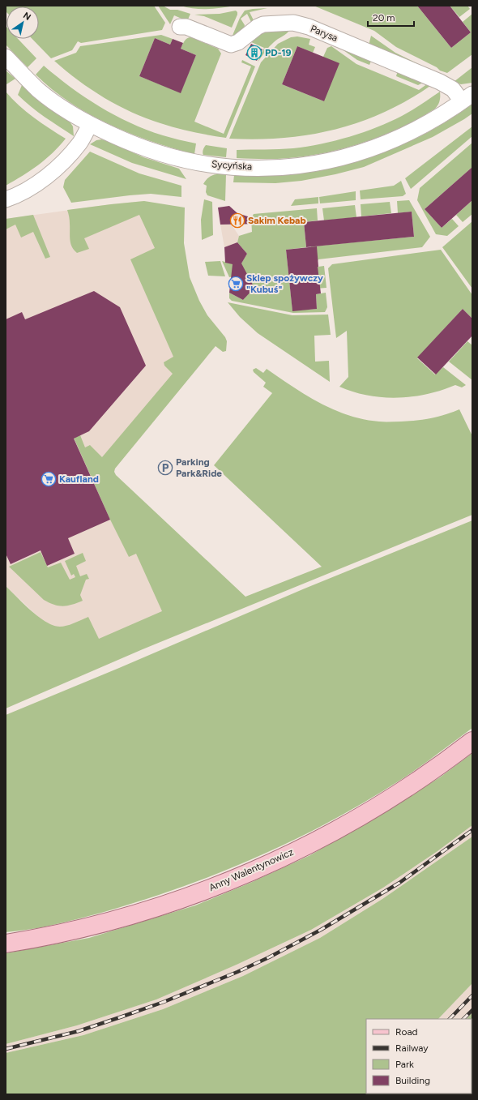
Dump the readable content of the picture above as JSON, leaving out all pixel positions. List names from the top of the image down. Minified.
{"streets":{"main road":["Anny Walentynowicz"],"street":["Parysa","Sycyńska"]},"crossings":[["Parysa","Sycyńska"]],"places":{"building":["PD-19"],"restaurant":["Sakim Kebab"],"supermarket":["Sklep spożywczy \"Kubuś\"","Kaufland"],"parking":["Parking Park&Ride"]},"legend":["Road","Railway","Park","Building"],"scale_bar":"20 m","north":"top right"}
